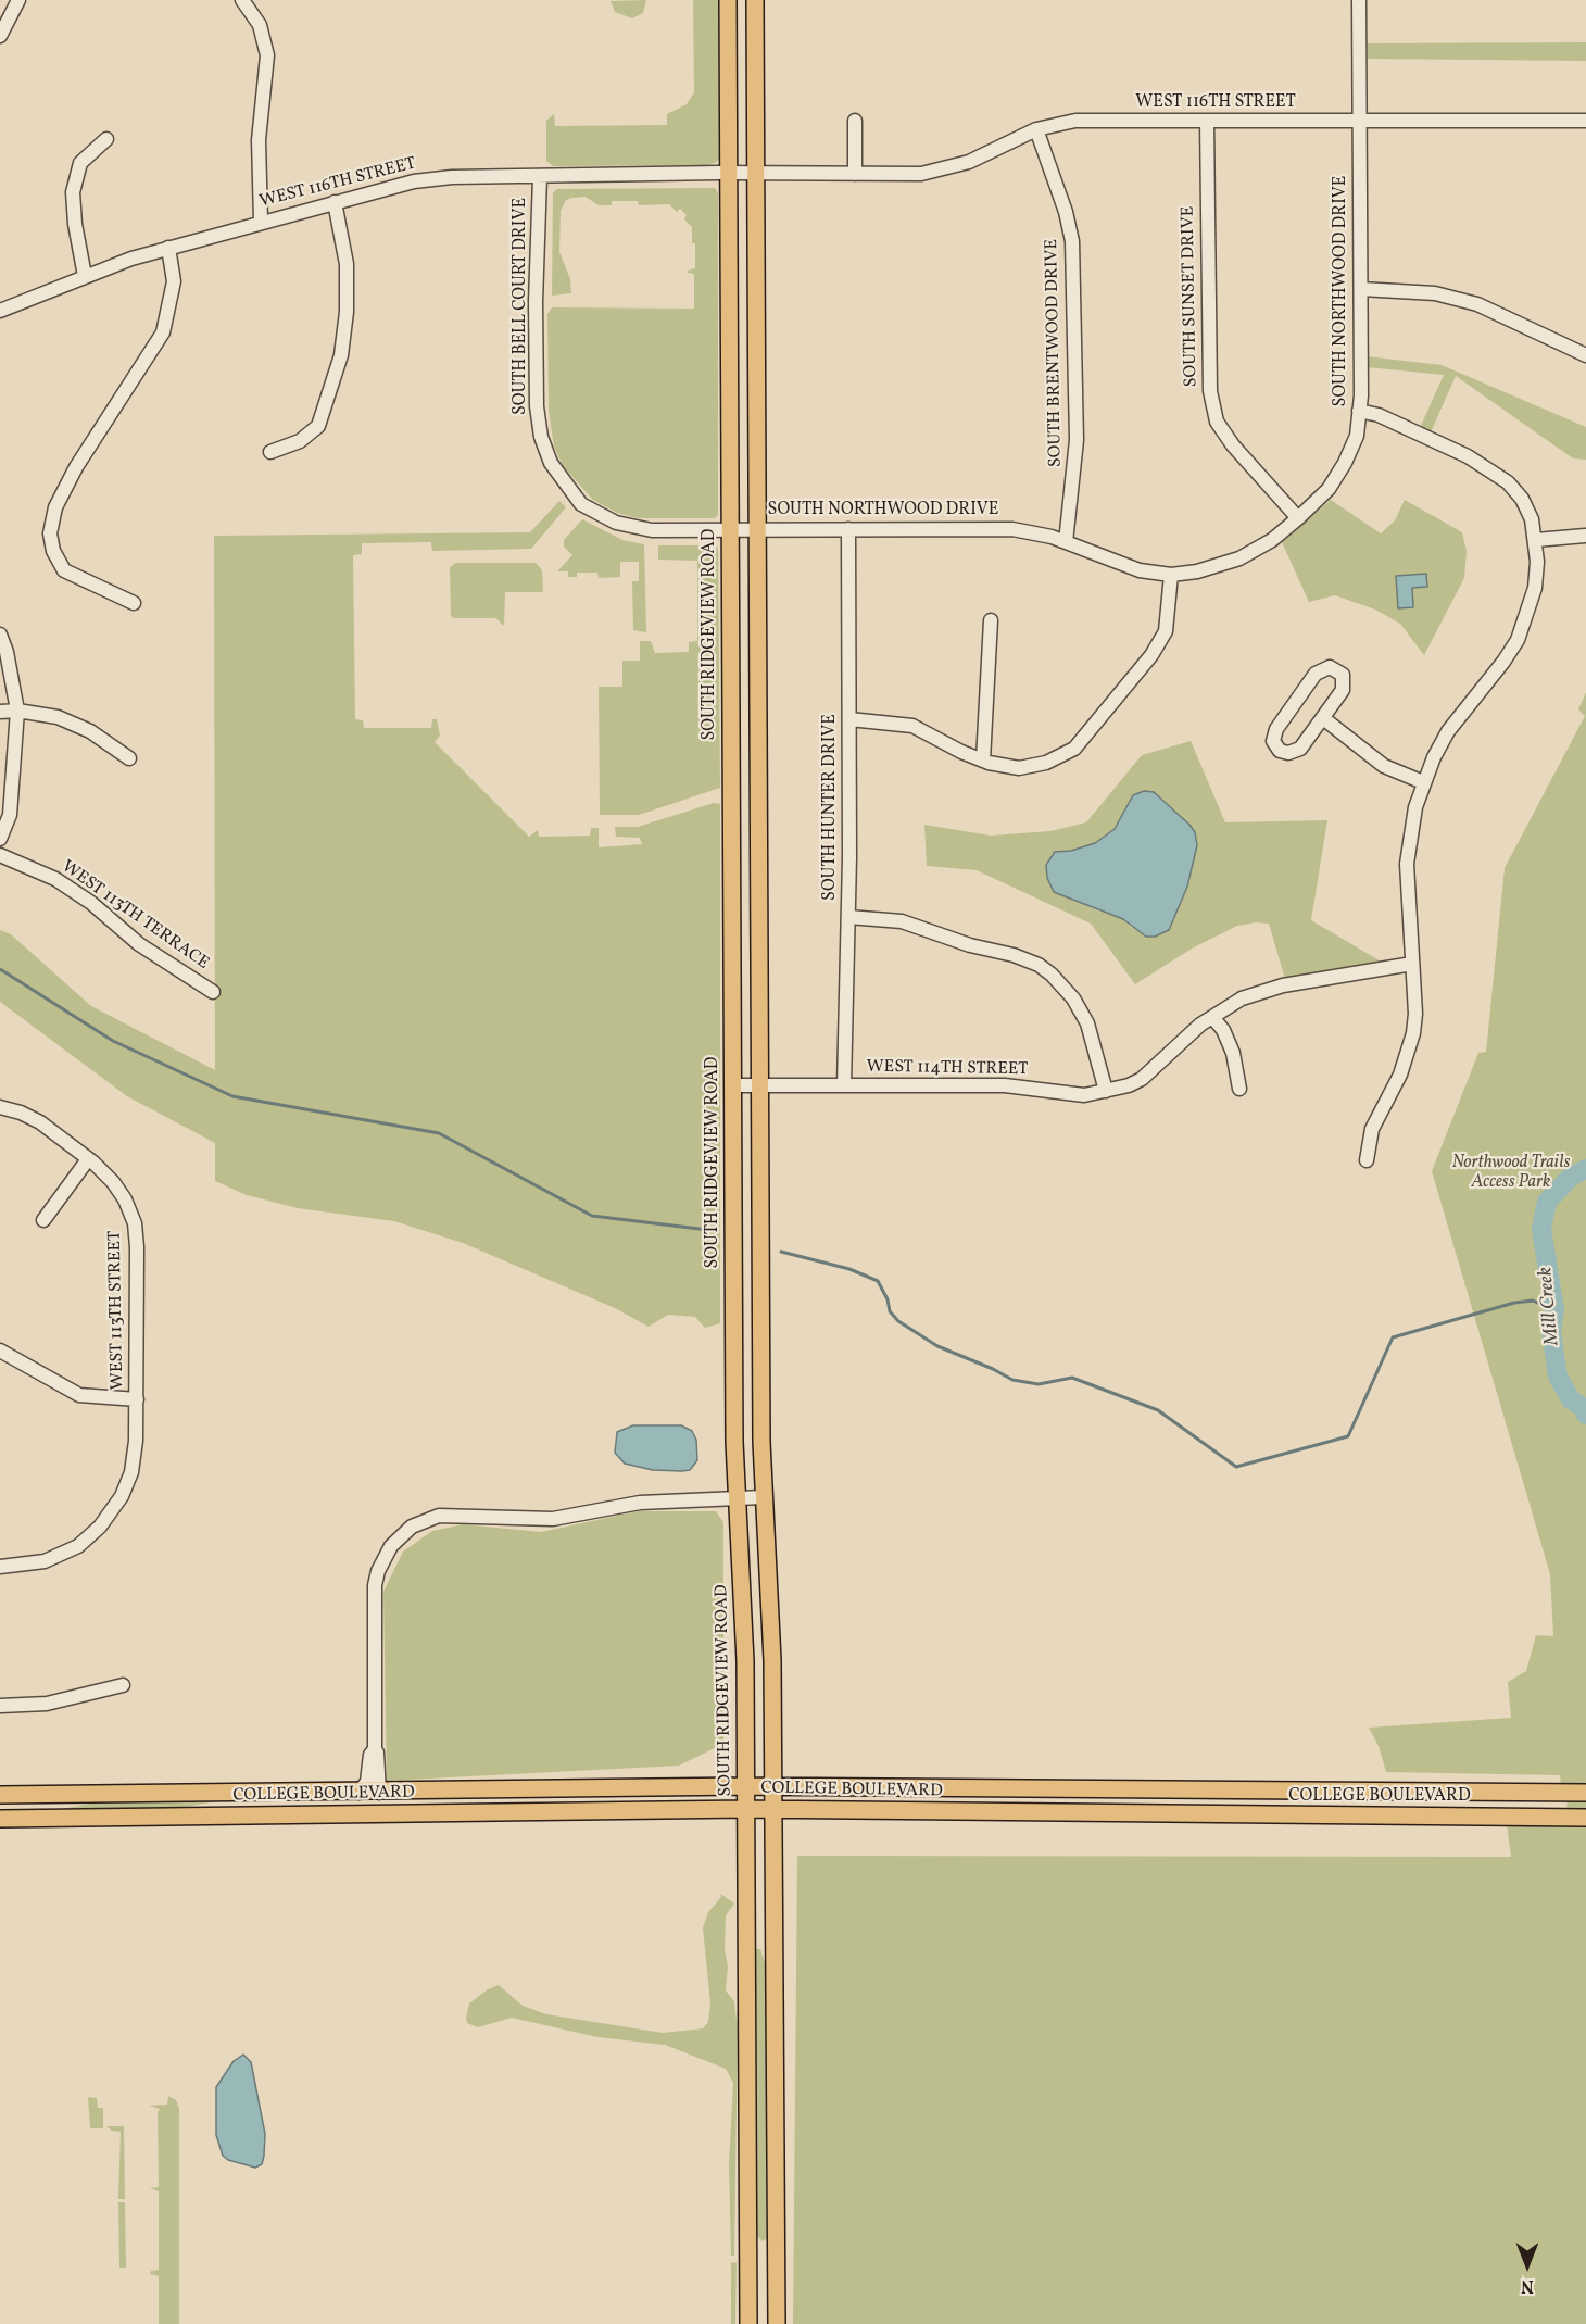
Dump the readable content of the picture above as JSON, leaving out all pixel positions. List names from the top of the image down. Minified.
{"streets":{"main road":["SOUTH RIDGEVIEW ROAD","COLLEGE BOULEVARD"],"street":["WEST 116TH STREET","SOUTH NORTHWOOD DRIVE","SOUTH SUNSET DRIVE","SOUTH BELL COURT DRIVE","SOUTH BRENTWOOD DRIVE","SOUTH HUNTER DRIVE","WEST 113TH TERRACE","WEST 114TH STREET","WEST 113TH STREET"]},"crossings":[["WEST 116TH STREET","SOUTH NORTHWOOD DRIVE"],["WEST 116TH STREET","SOUTH SUNSET DRIVE"],["WEST 116TH STREET","SOUTH BELL COURT DRIVE"],["WEST 116TH STREET","SOUTH BRENTWOOD DRIVE"],["WEST 116TH STREET","SOUTH RIDGEVIEW ROAD"],["SOUTH NORTHWOOD DRIVE","SOUTH SUNSET DRIVE"],["SOUTH NORTHWOOD DRIVE","SOUTH BELL COURT DRIVE"],["SOUTH NORTHWOOD DRIVE","SOUTH BRENTWOOD DRIVE"],["SOUTH NORTHWOOD DRIVE","SOUTH RIDGEVIEW ROAD"],["SOUTH NORTHWOOD DRIVE","SOUTH HUNTER DRIVE"],["SOUTH BELL COURT DRIVE","SOUTH RIDGEVIEW ROAD"],["SOUTH RIDGEVIEW ROAD","WEST 114TH STREET"],["SOUTH RIDGEVIEW ROAD","COLLEGE BOULEVARD"],["SOUTH HUNTER DRIVE","WEST 114TH STREET"]],"water":["Mill Creek"],"parks":["Northwood Trails Access Park"],"north":"bottom"}
